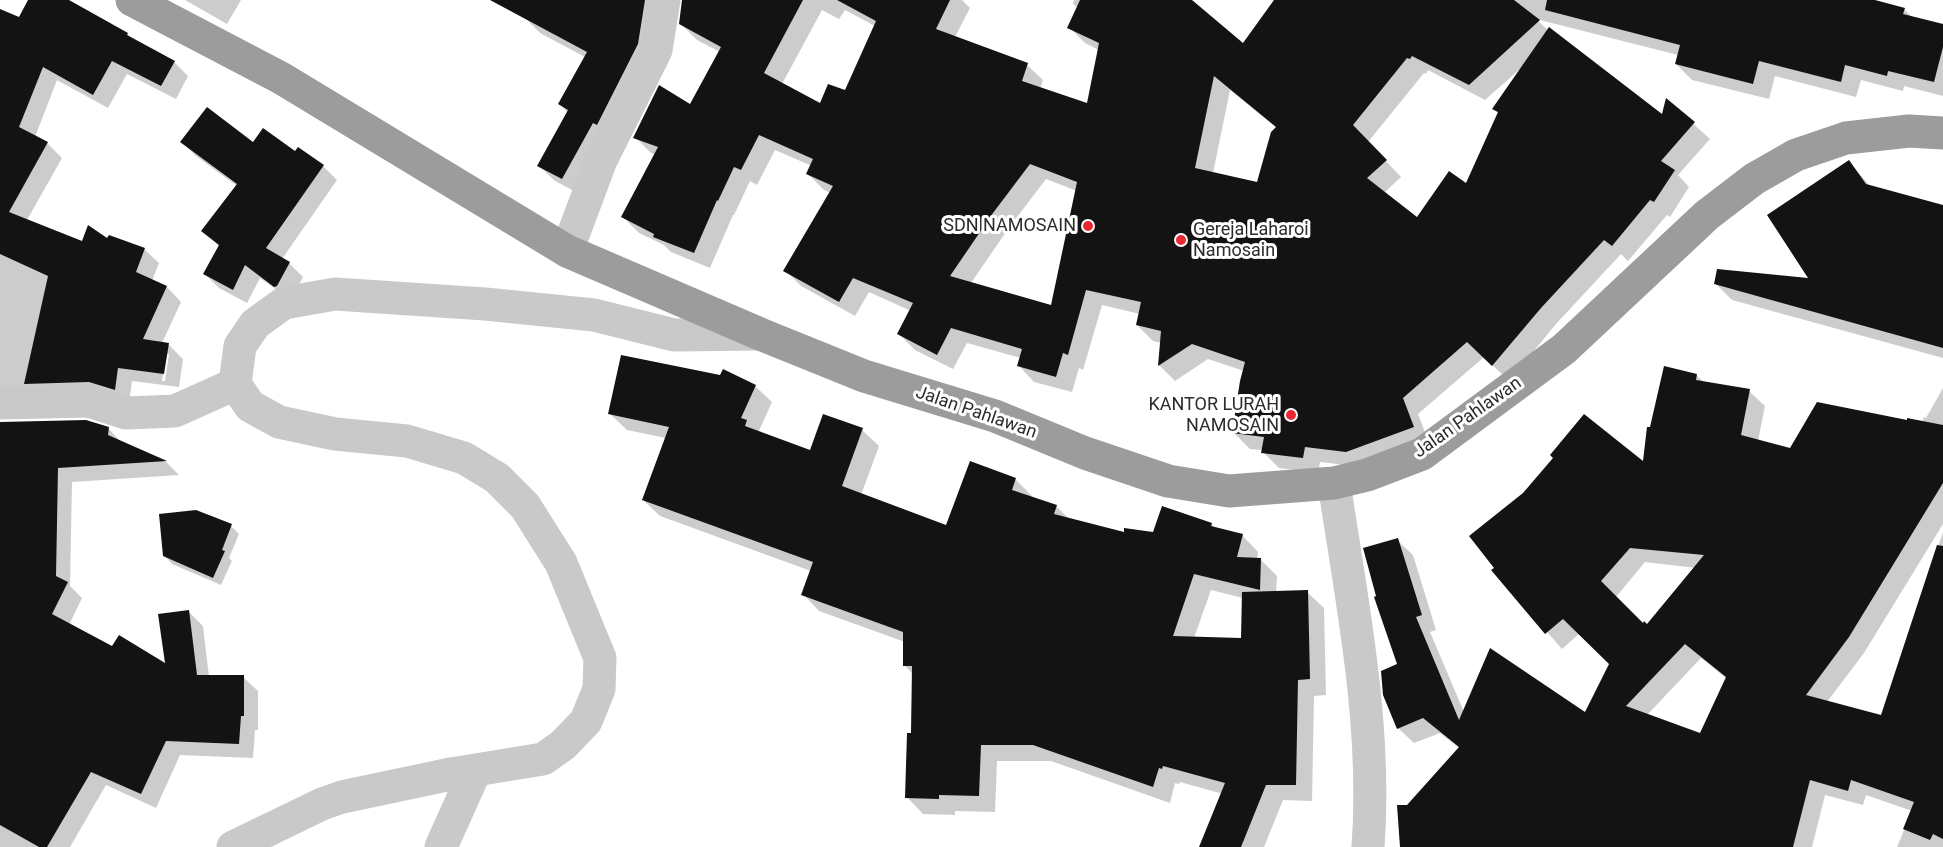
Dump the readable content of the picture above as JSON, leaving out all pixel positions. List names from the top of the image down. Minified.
{"streets":{"highway":["Jalan Pahlawan"]},"places":["SDN NAMOSAIN","Gereja Laharoi Namosain","KANTOR LURAH NAMOSAIN"]}
